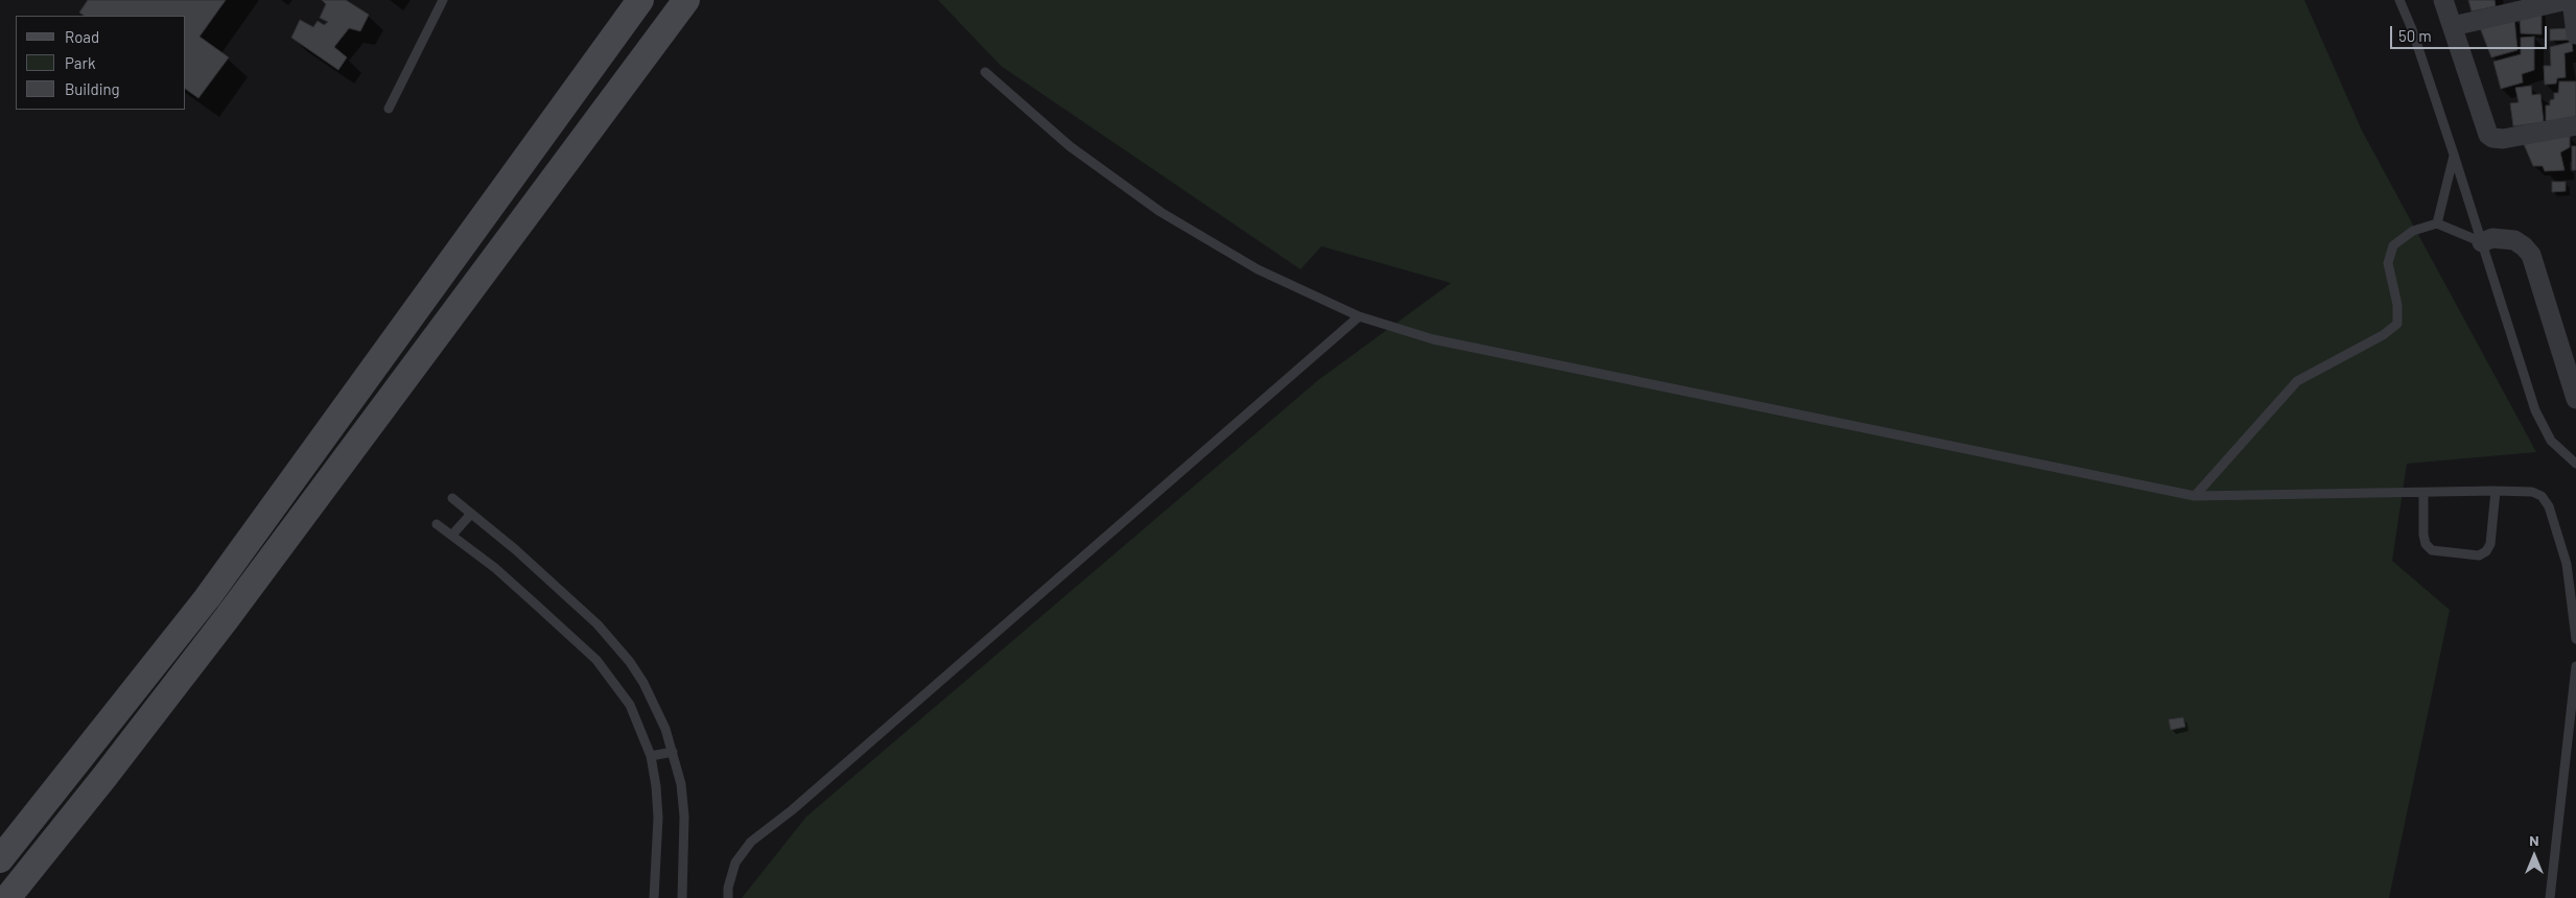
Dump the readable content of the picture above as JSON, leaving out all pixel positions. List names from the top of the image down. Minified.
{"legend":["Road","Park","Building"],"scale_bar":"50 m","north":"top"}
